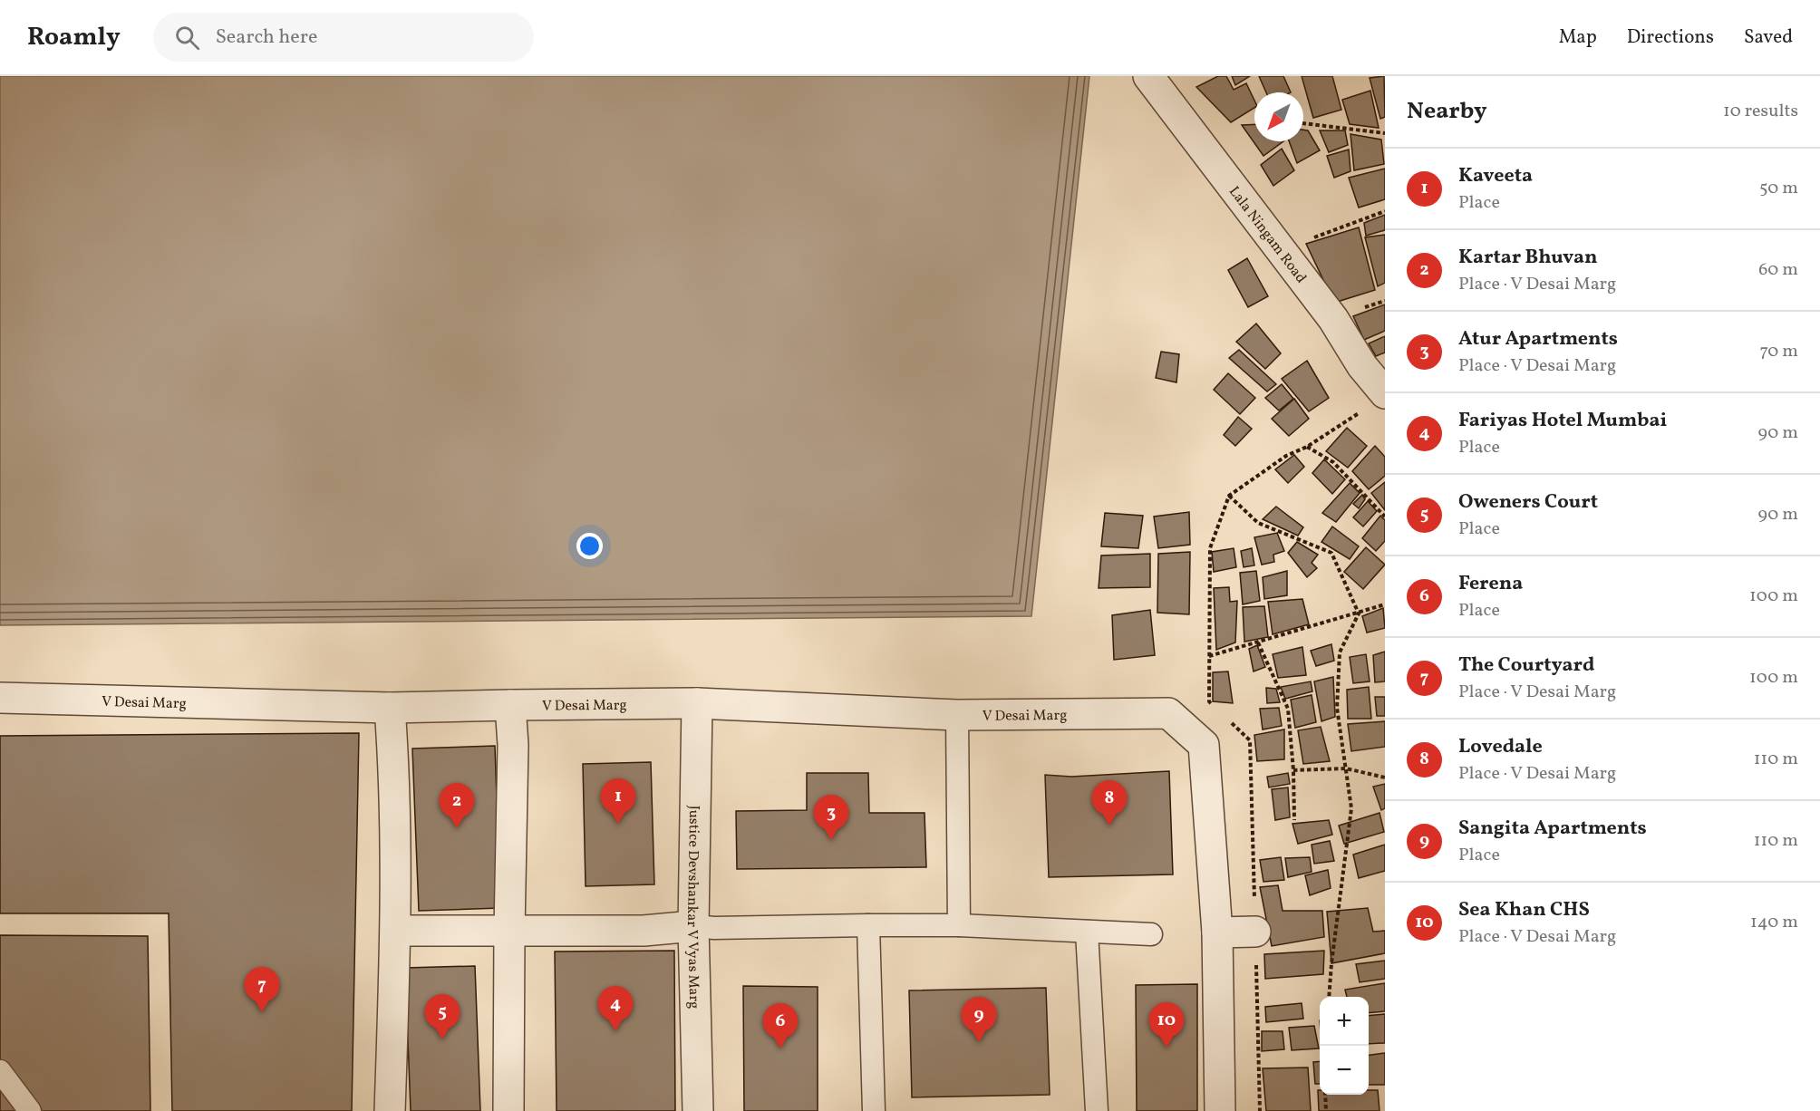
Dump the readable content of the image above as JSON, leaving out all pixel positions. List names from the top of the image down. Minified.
{"streets":{"street":["Lala Ningam Road","V Desai Marg","Justice Devshankar V Vyas Marg"]},"crossings":[["V Desai Marg","Justice Devshankar V Vyas Marg"]],"north":"bottom left","page":{"header":"Roamly","search":"Search here","nav":["Map","Directions","Saved"],"heading":["Nearby","10 results"],"list":[{"mark":"1","name":"Kaveeta","note":"Place","value":"50 m"},{"mark":"2","name":"Kartar Bhuvan","note":"Place · V Desai Marg","value":"60 m"},{"mark":"3","name":"Atur Apartments","note":"Place · V Desai Marg","value":"70 m"},{"mark":"4","name":"Fariyas Hotel Mumbai","note":"Place","value":"90 m"},{"mark":"5","name":"Oweners Court","note":"Place","value":"90 m"},{"mark":"6","name":"Ferena","note":"Place","value":"100 m"},{"mark":"7","name":"The Courtyard","note":"Place · V Desai Marg","value":"100 m"},{"mark":"8","name":"Lovedale","note":"Place · V Desai Marg","value":"110 m"},{"mark":"9","name":"Sangita Apartments","note":"Place","value":"110 m"},{"mark":"10","name":"Sea Khan CHS","note":"Place · V Desai Marg","value":"140 m"}],"pins":["1","8","2","3","7","4","5","9","10","6"],"map_buttons":["+","−"]}}
